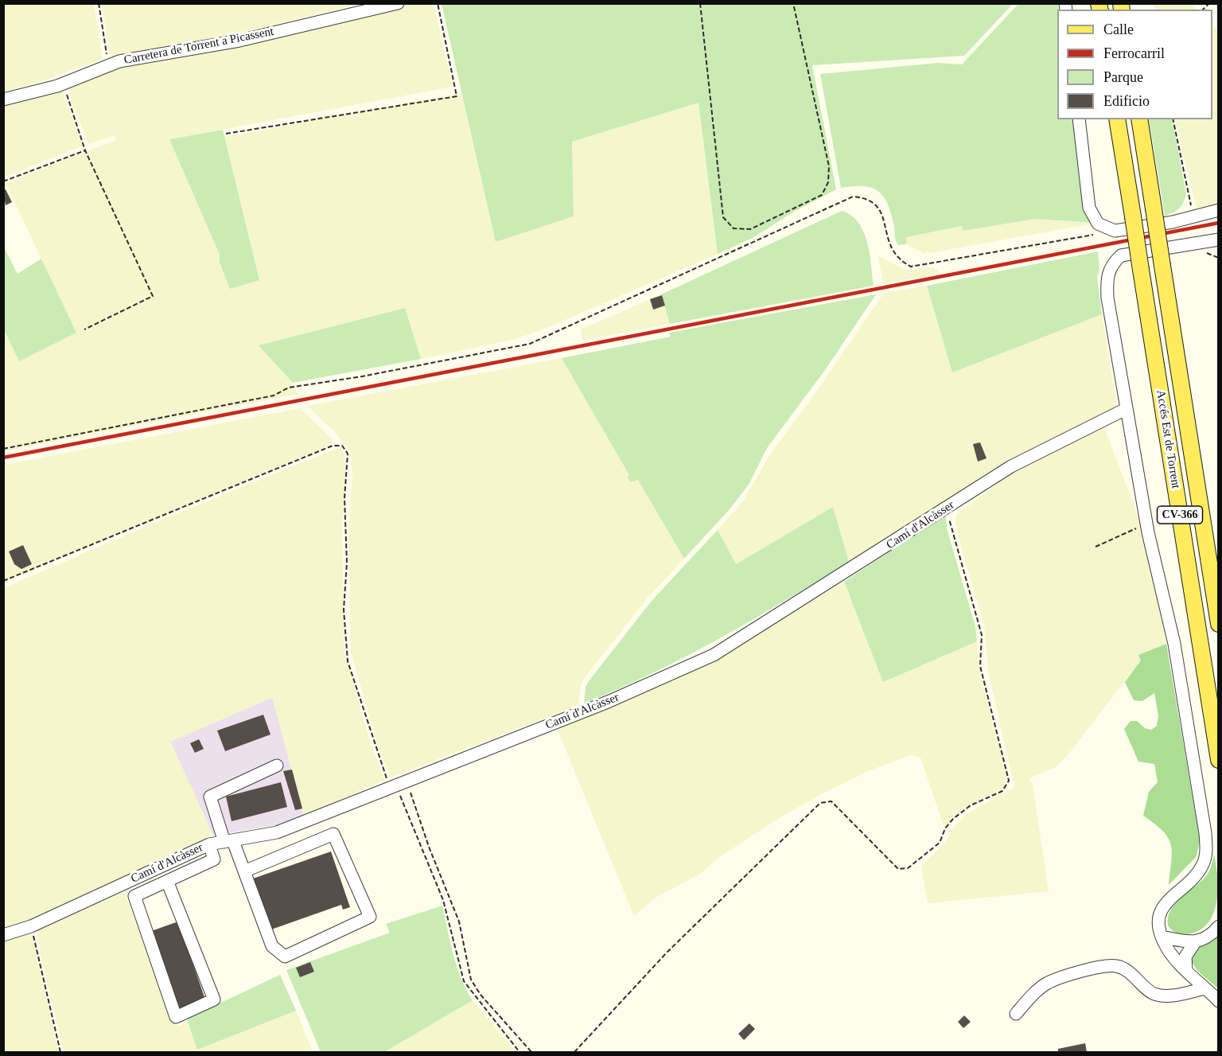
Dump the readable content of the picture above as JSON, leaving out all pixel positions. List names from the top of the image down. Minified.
{"streets":{"main road":["Accés Est de Torrent","CV-366"],"street":["Carretera de Torrent a Picassent","Camí d'Alcàsser"]},"legend":["Calle","Ferrocarril","Parque","Edificio"]}
